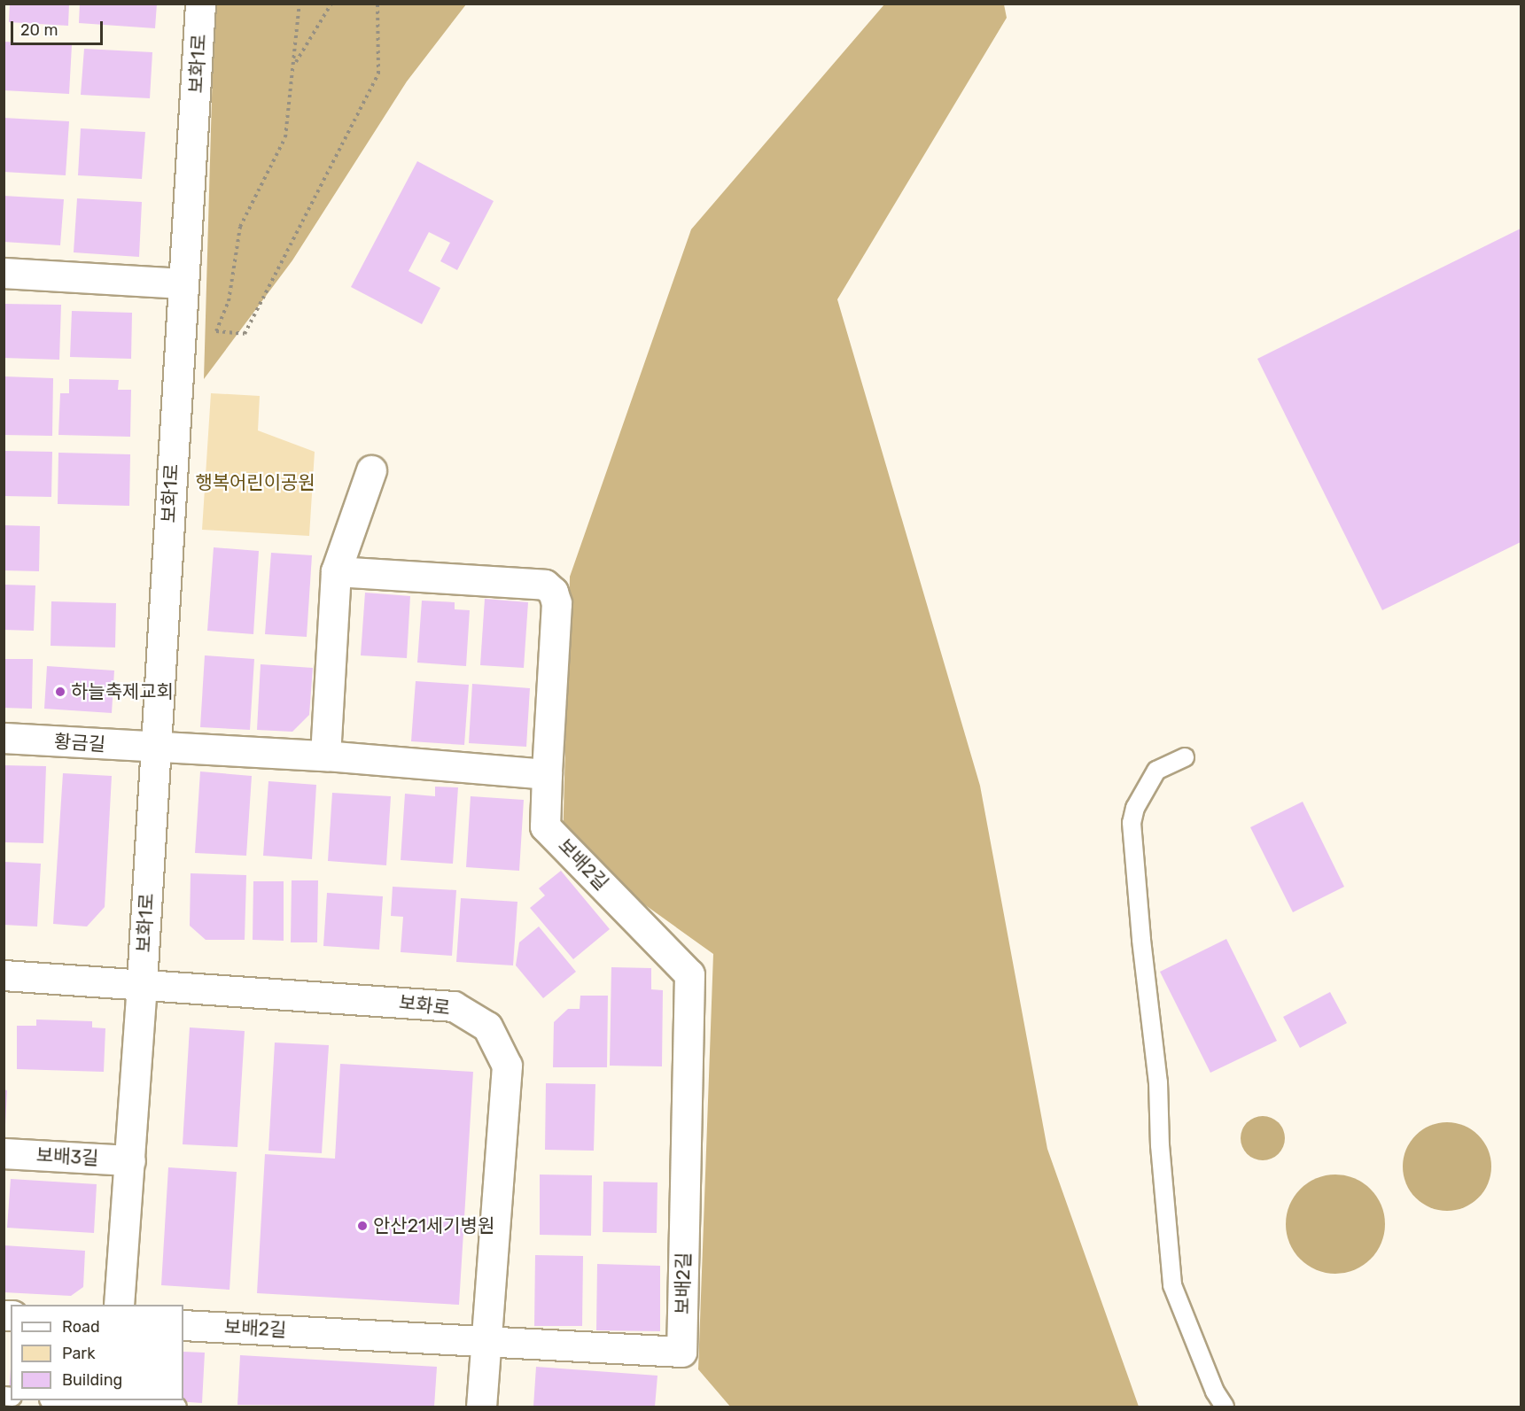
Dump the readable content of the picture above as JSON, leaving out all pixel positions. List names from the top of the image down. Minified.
{"streets":{"street":["보화1로","황금길","보배2길","보화로","보배3길"]},"crossings":[["보화1로","황금길"],["보화1로","보화로"],["보화1로","보배3길"],["보배2길","보화로"]],"parks":["행복어린이공원"],"places":["하늘축제교회","안산21세기병원"],"legend":["Road","Park","Building"],"scale_bar":"20 m"}
